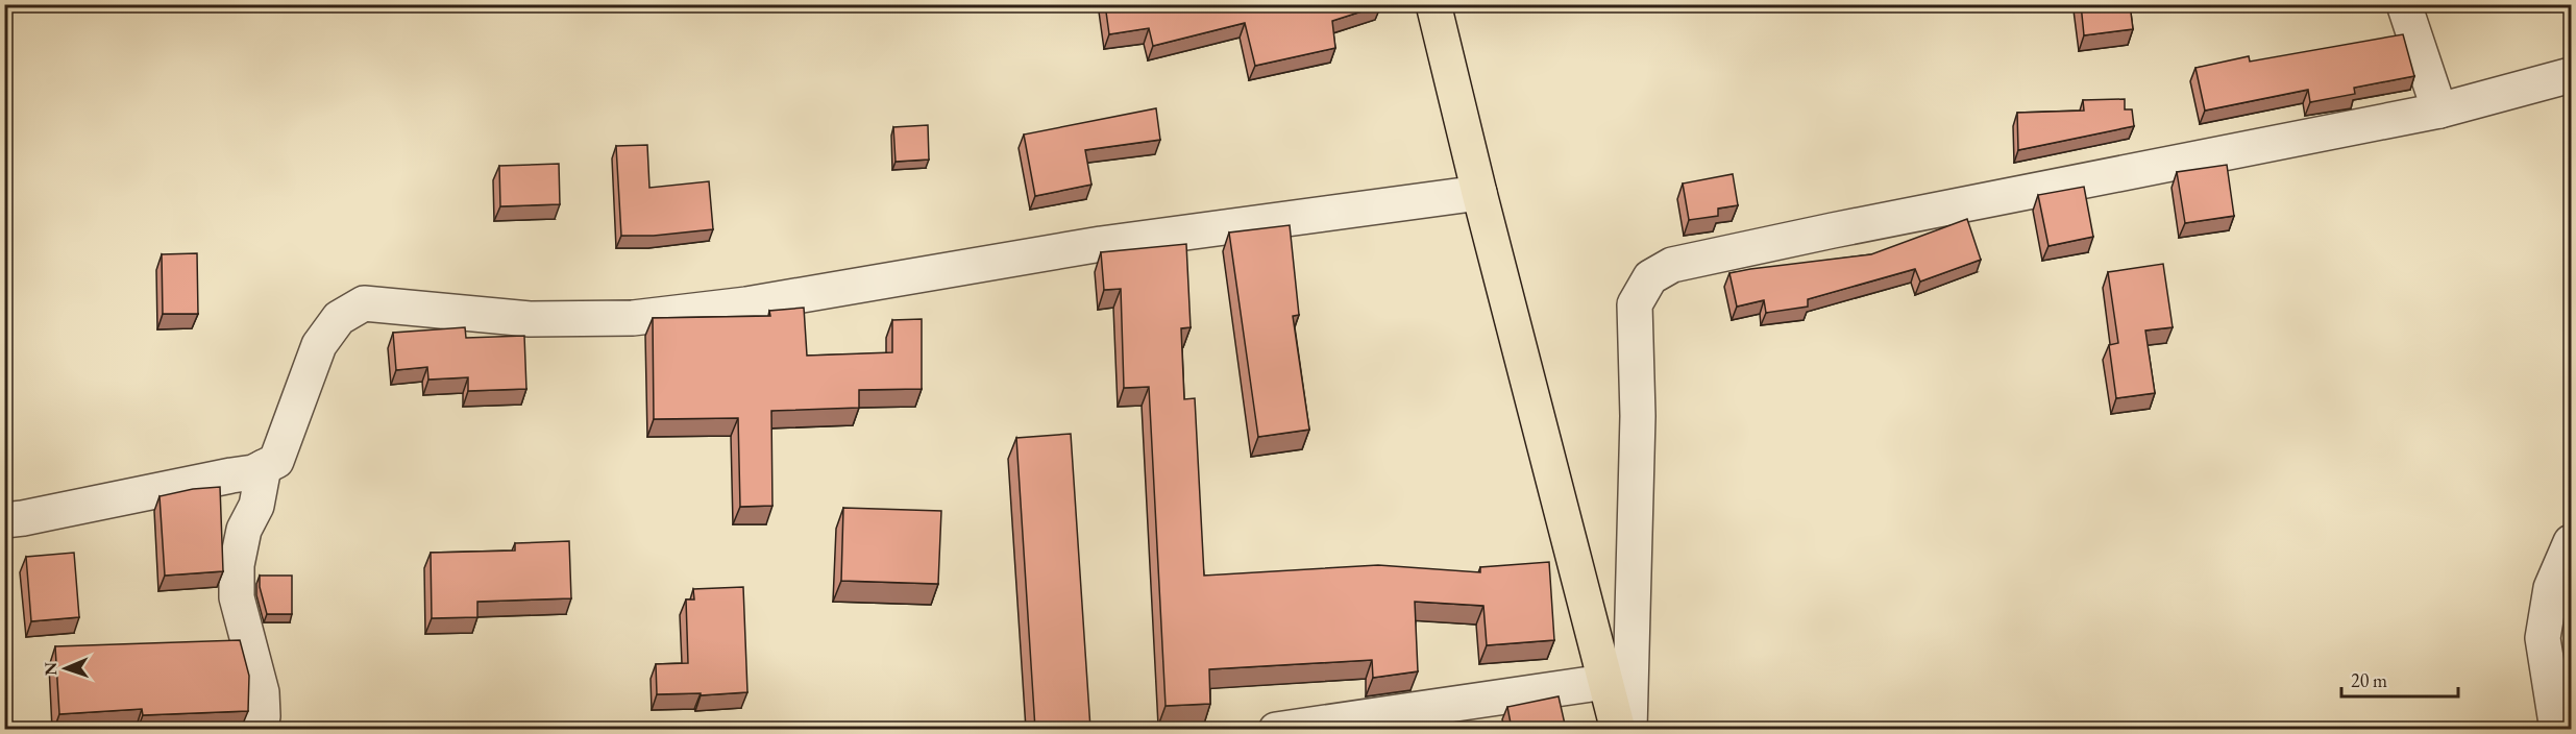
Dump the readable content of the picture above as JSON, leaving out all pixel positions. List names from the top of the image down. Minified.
{"scale_bar":"20 m","north":"left"}
